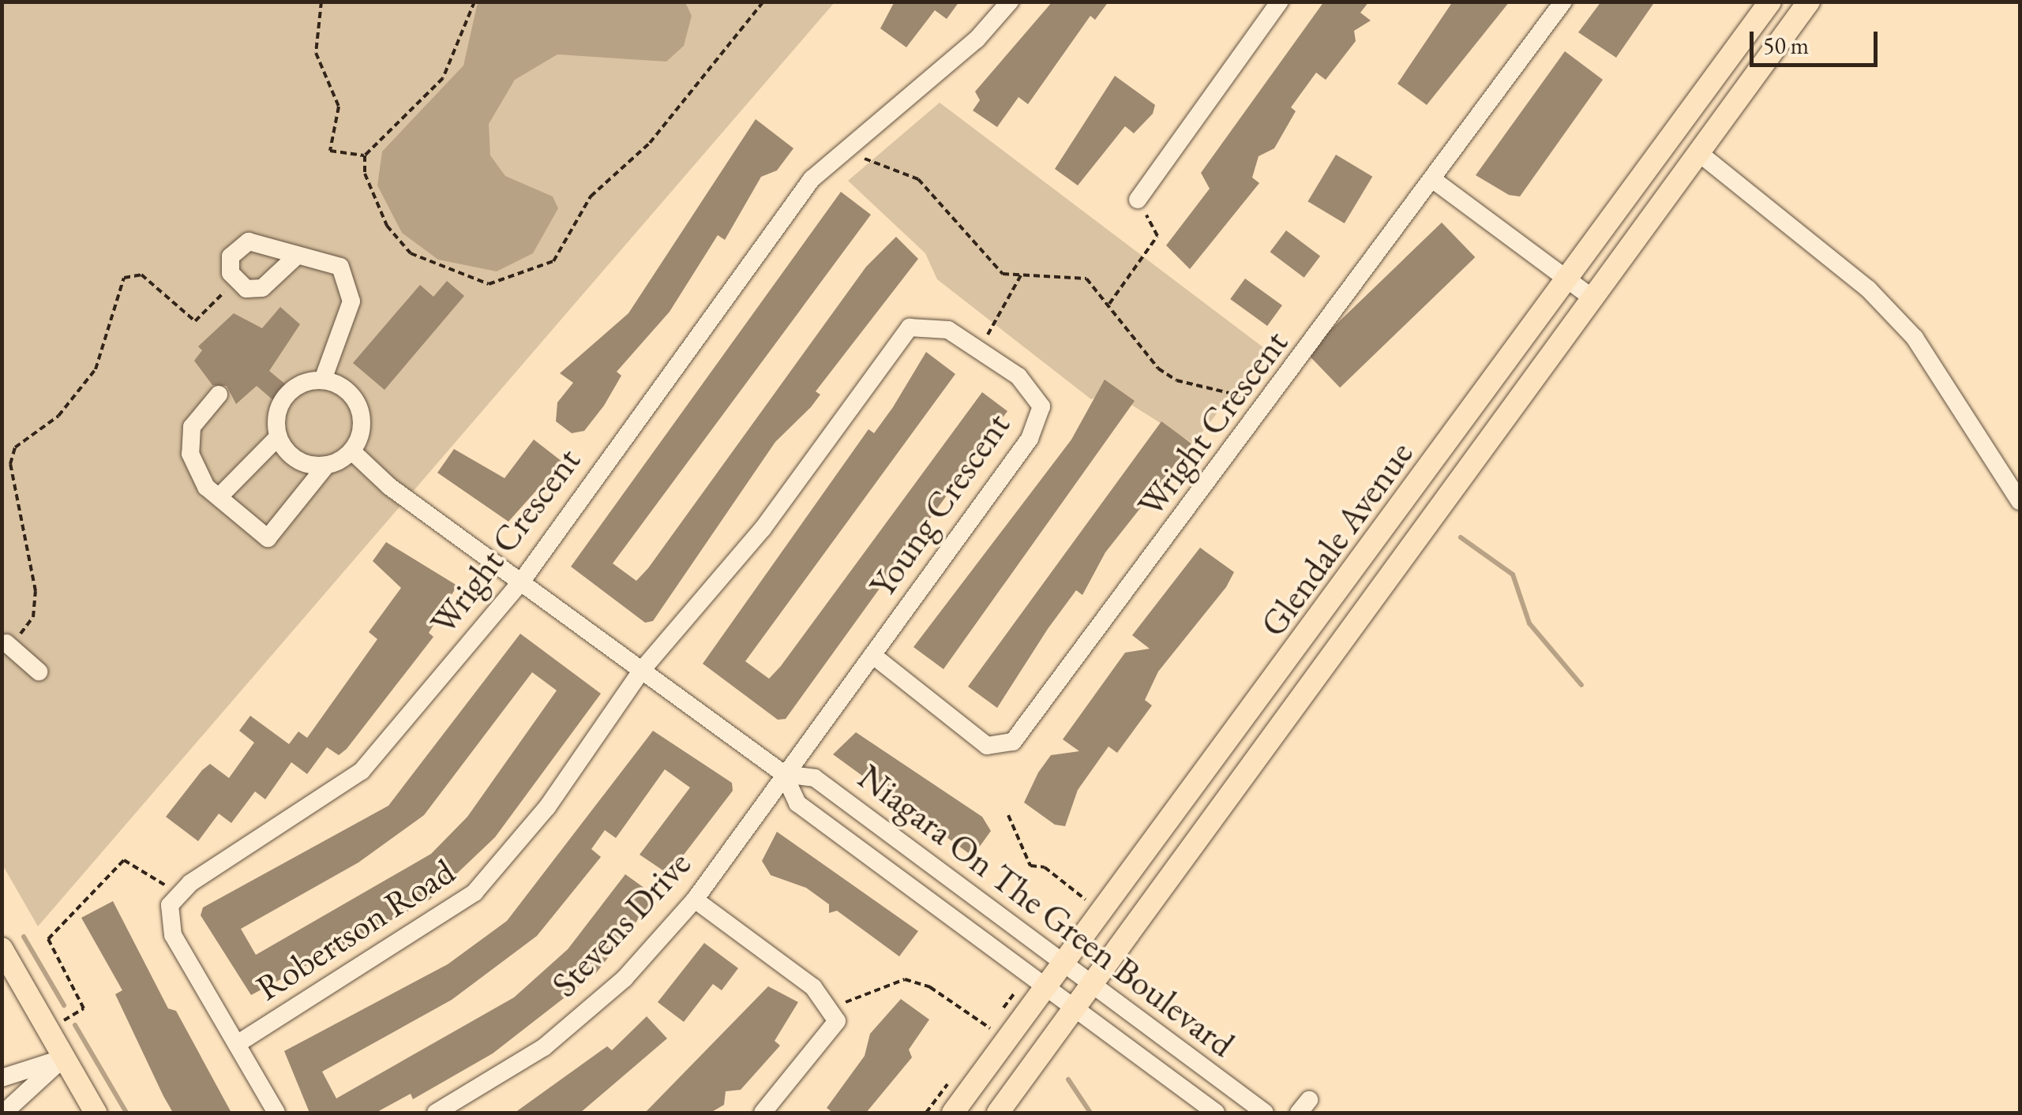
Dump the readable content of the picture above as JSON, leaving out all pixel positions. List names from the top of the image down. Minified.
{"streets":{"main road":["Glendale Avenue"],"street":["Wright Crescent","Young Crescent","Niagara On The Green Boulevard","Stevens Drive","Robertson Road"]},"crossings":[["Wright Crescent","Young Crescent"],["Wright Crescent","Niagara On The Green Boulevard"],["Young Crescent","Niagara On The Green Boulevard"],["Young Crescent","Stevens Drive"],["Young Crescent","Robertson Road"],["Glendale Avenue","Niagara On The Green Boulevard"],["Niagara On The Green Boulevard","Stevens Drive"],["Niagara On The Green Boulevard","Robertson Road"]],"scale_bar":"50 m"}
